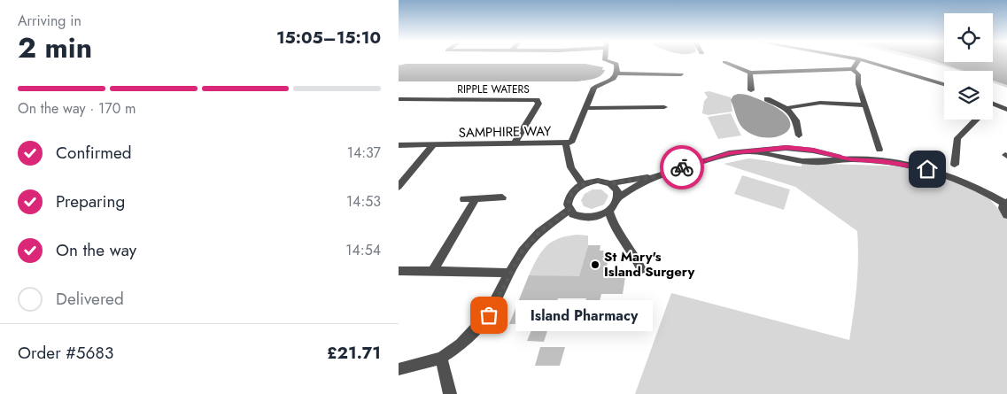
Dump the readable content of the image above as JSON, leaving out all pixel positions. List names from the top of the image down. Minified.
{"streets":{"street":["RIPPLE WATERS","SAMPHIRE WAY"]},"crossings":[["RIPPLE WATERS","SAMPHIRE WAY"]],"places":["St Mary's Island Surgery","Island Pharmacy"],"page":{"heading":["2 min","Arriving in","15:05–15:10"],"panel":["Order #5683","£21.71"],"bar":"On the way · 170 m","list":[["Confirmed","14:37"],["Preparing","14:53"],["On the way","14:54"],"Delivered"],"bubble":"Island Pharmacy"}}
